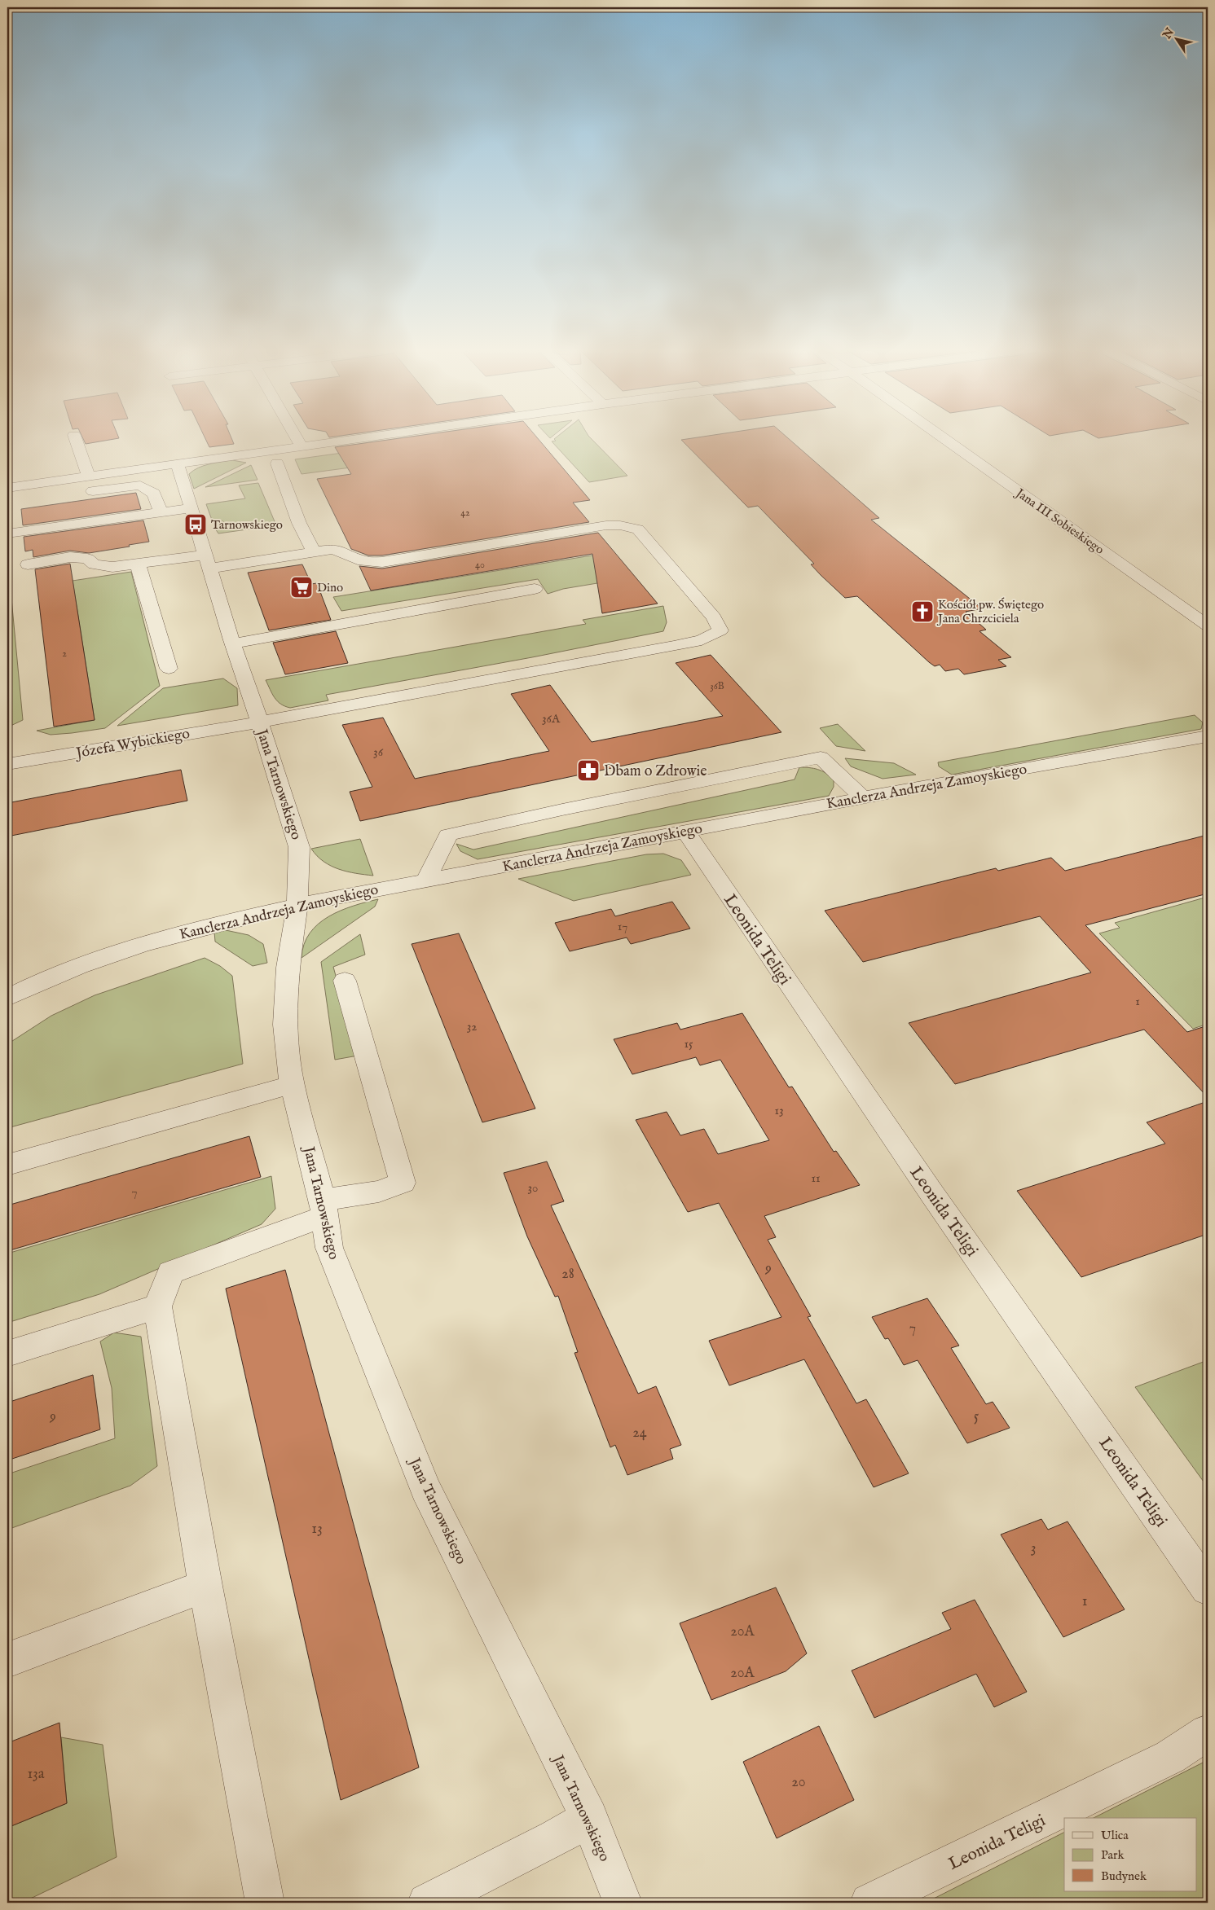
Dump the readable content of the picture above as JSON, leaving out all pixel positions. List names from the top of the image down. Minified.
{"streets":{"street":["Jana III Sobieskiego","Józefa Wybickiego","Jana Tarnowskiego","Kanclerza Andrzeja Zamoyskiego","Leonida Teligi"]},"crossings":[["Józefa Wybickiego","Jana Tarnowskiego"],["Jana Tarnowskiego","Kanclerza Andrzeja Zamoyskiego"],["Kanclerza Andrzeja Zamoyskiego","Leonida Teligi"]],"places":{"bus stop":["Tarnowskiego"],"supermarket":["Dino"],"church":["Kościół pw. Świętego Jana Chrzciciela"],"pharmacy":["Dbam o Zdrowie"]},"house_numbers":["42","40","2","36B","36A","36","17","1","32","15","13","11","30","7","9","28","7","9","5","24","13","3","1","20A","20A","13a","20"],"legend":["Ulica","Park","Budynek"],"north":"top left"}
